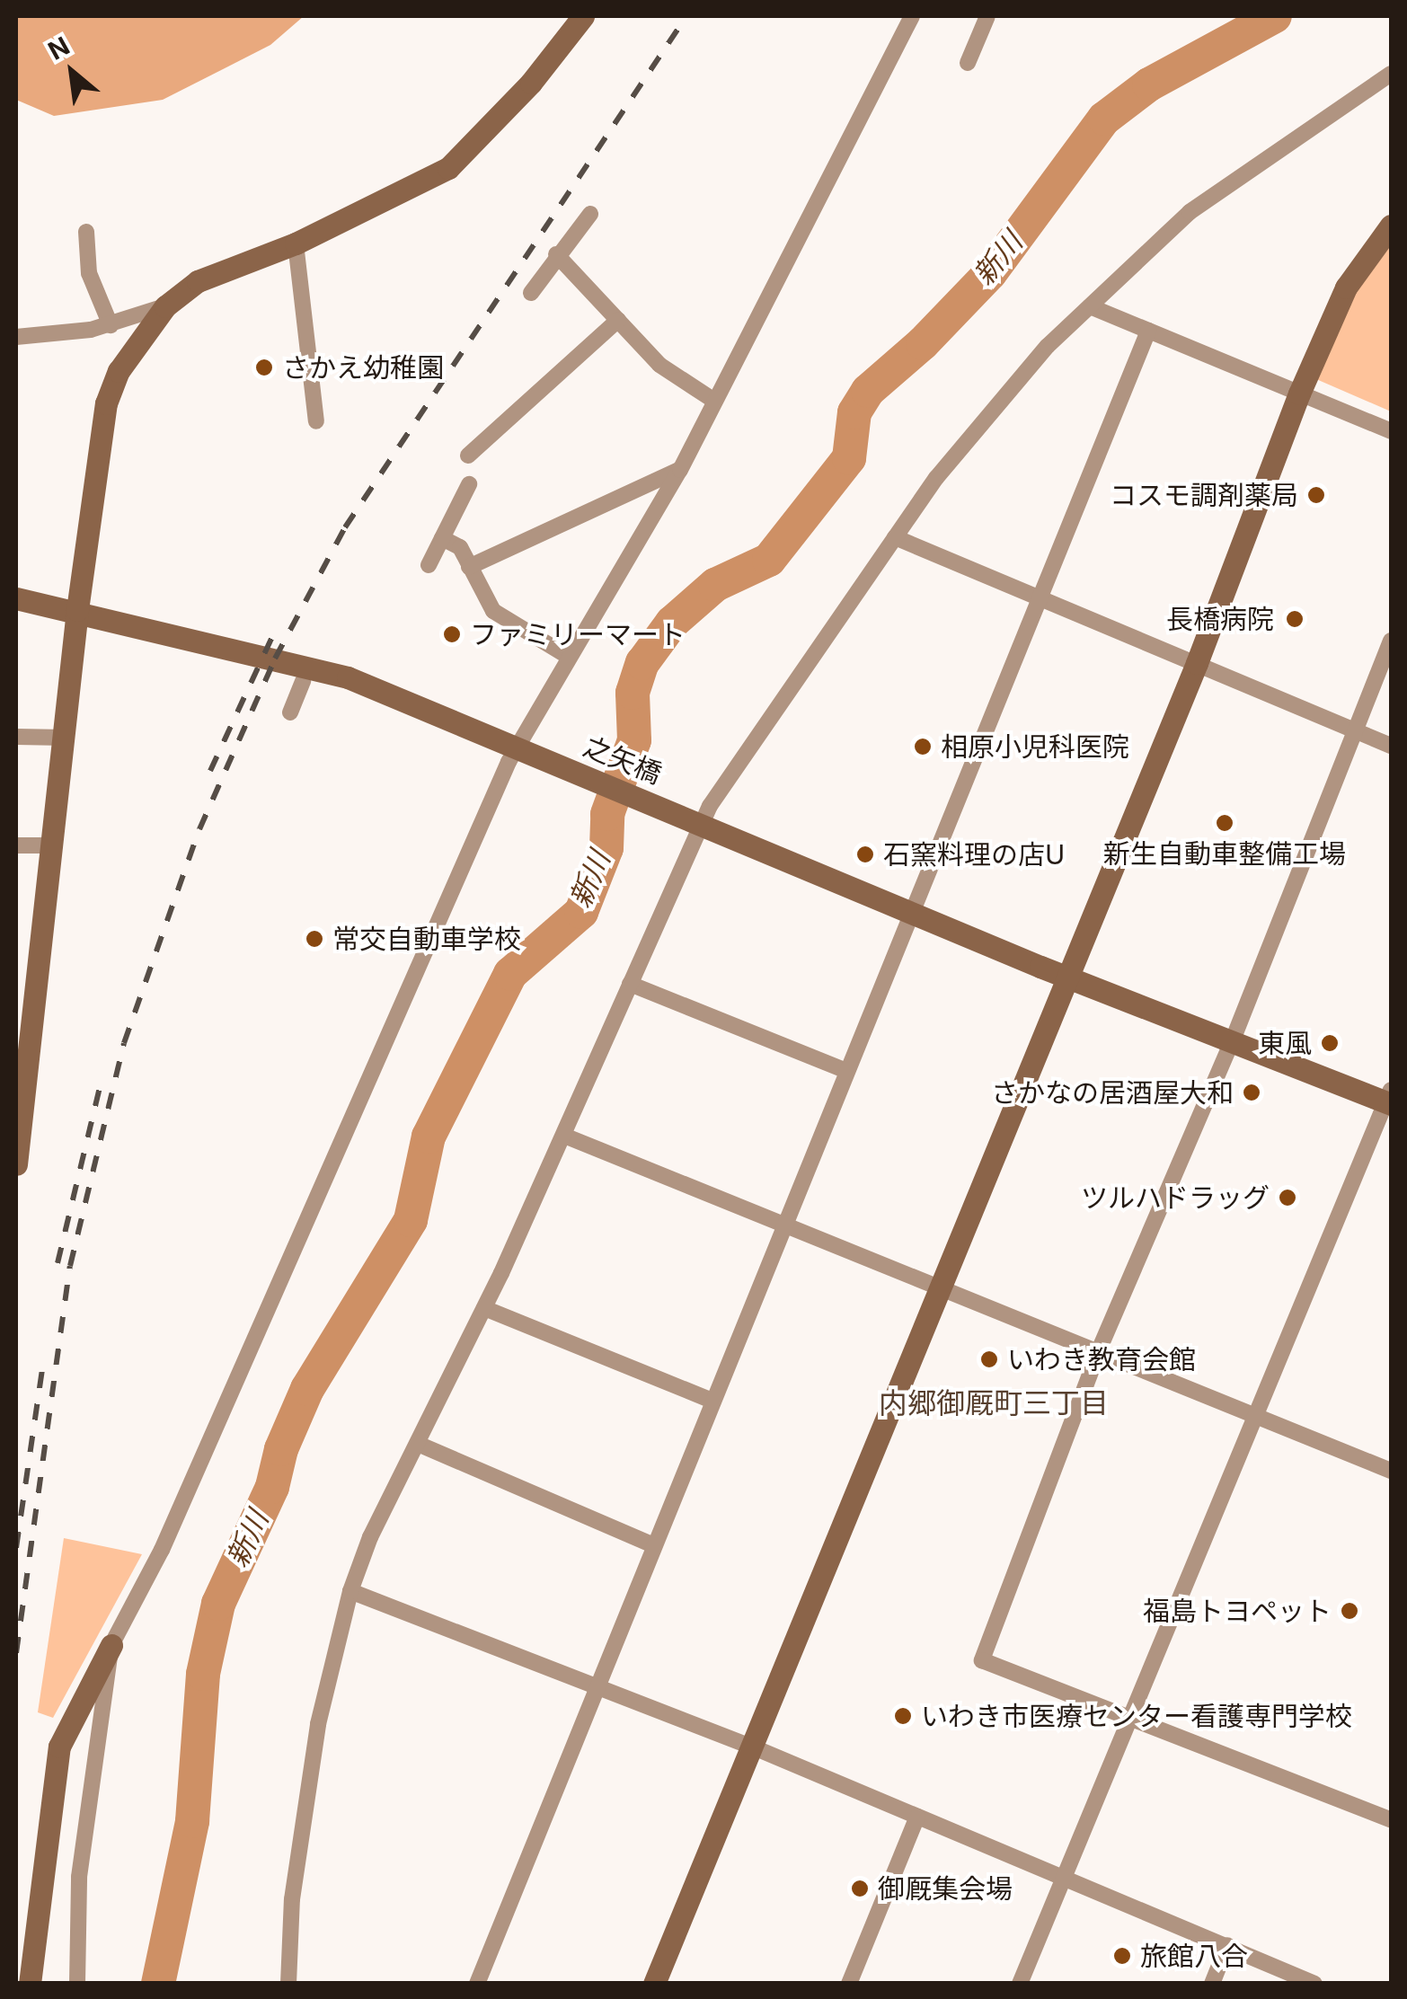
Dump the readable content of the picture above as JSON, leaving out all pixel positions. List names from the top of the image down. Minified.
{"streets":{"street":["之矢橋"]},"districts":["内郷御厩町三丁目"],"water":["新川"],"places":["さかえ幼稚園","コスモ調剤薬局","長橋病院","ファミリーマート","相原小児科医院","新生自動車整備工場","石窯料理の店U","常交自動車学校","東風","さかなの居酒屋大和","ツルハドラッグ","いわき教育会館","福島トヨペット","いわき市医療センター看護専門学校","御厩集会場","旅館八合"],"north":"top left"}
